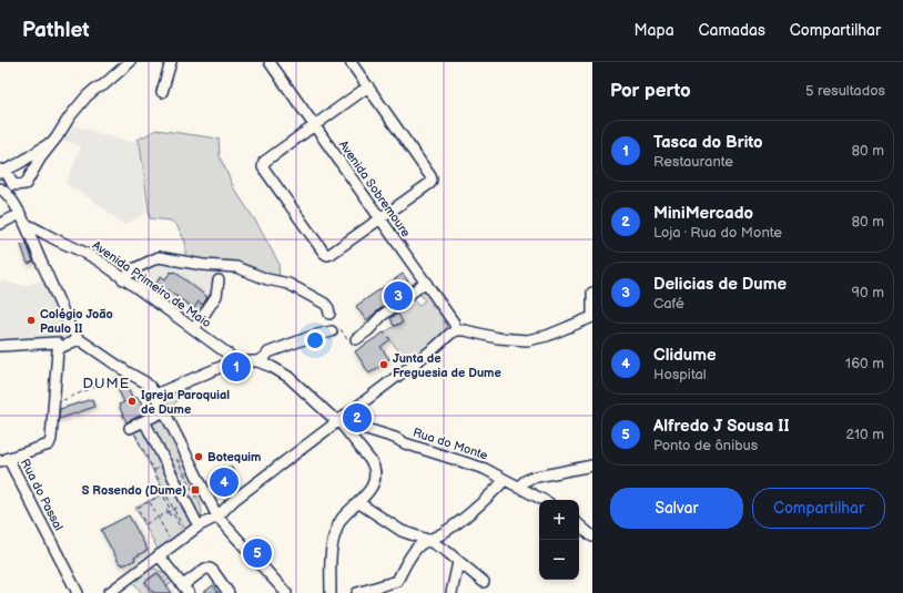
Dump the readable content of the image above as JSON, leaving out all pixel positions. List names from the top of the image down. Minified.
{"streets":{"street":["Avenida Sobremoure","Avenida Primeiro de Maio","Rua do Monte","Rua do Passal"]},"districts":["DUME"],"places":{"other":["Colégio João Paulo II","Junta de Freguesia de Dume","Igreja Paroquial de Dume","Botequim"],"transit":["S Rosendo (Dume)"]},"page":{"header":"Pathlet","nav":["Mapa","Camadas","Compartilhar"],"heading":["Por perto","5 resultados"],"list":[{"mark":"1","name":"Tasca do Brito","note":"Restaurante","value":"80 m"},{"mark":"2","name":"MiniMercado","note":"Loja · Rua do Monte","value":"80 m"},{"mark":"3","name":"Delicias de Dume","note":"Café","value":"90 m"},{"mark":"4","name":"Clidume","note":"Hospital","value":"160 m"},{"mark":"5","name":"Alfredo J Sousa II","note":"Ponto de ônibus","value":"210 m"}],"pins":["3","1","2","4","5"],"buttons":["Salvar","Compartilhar"],"map_buttons":["+","−"]}}
